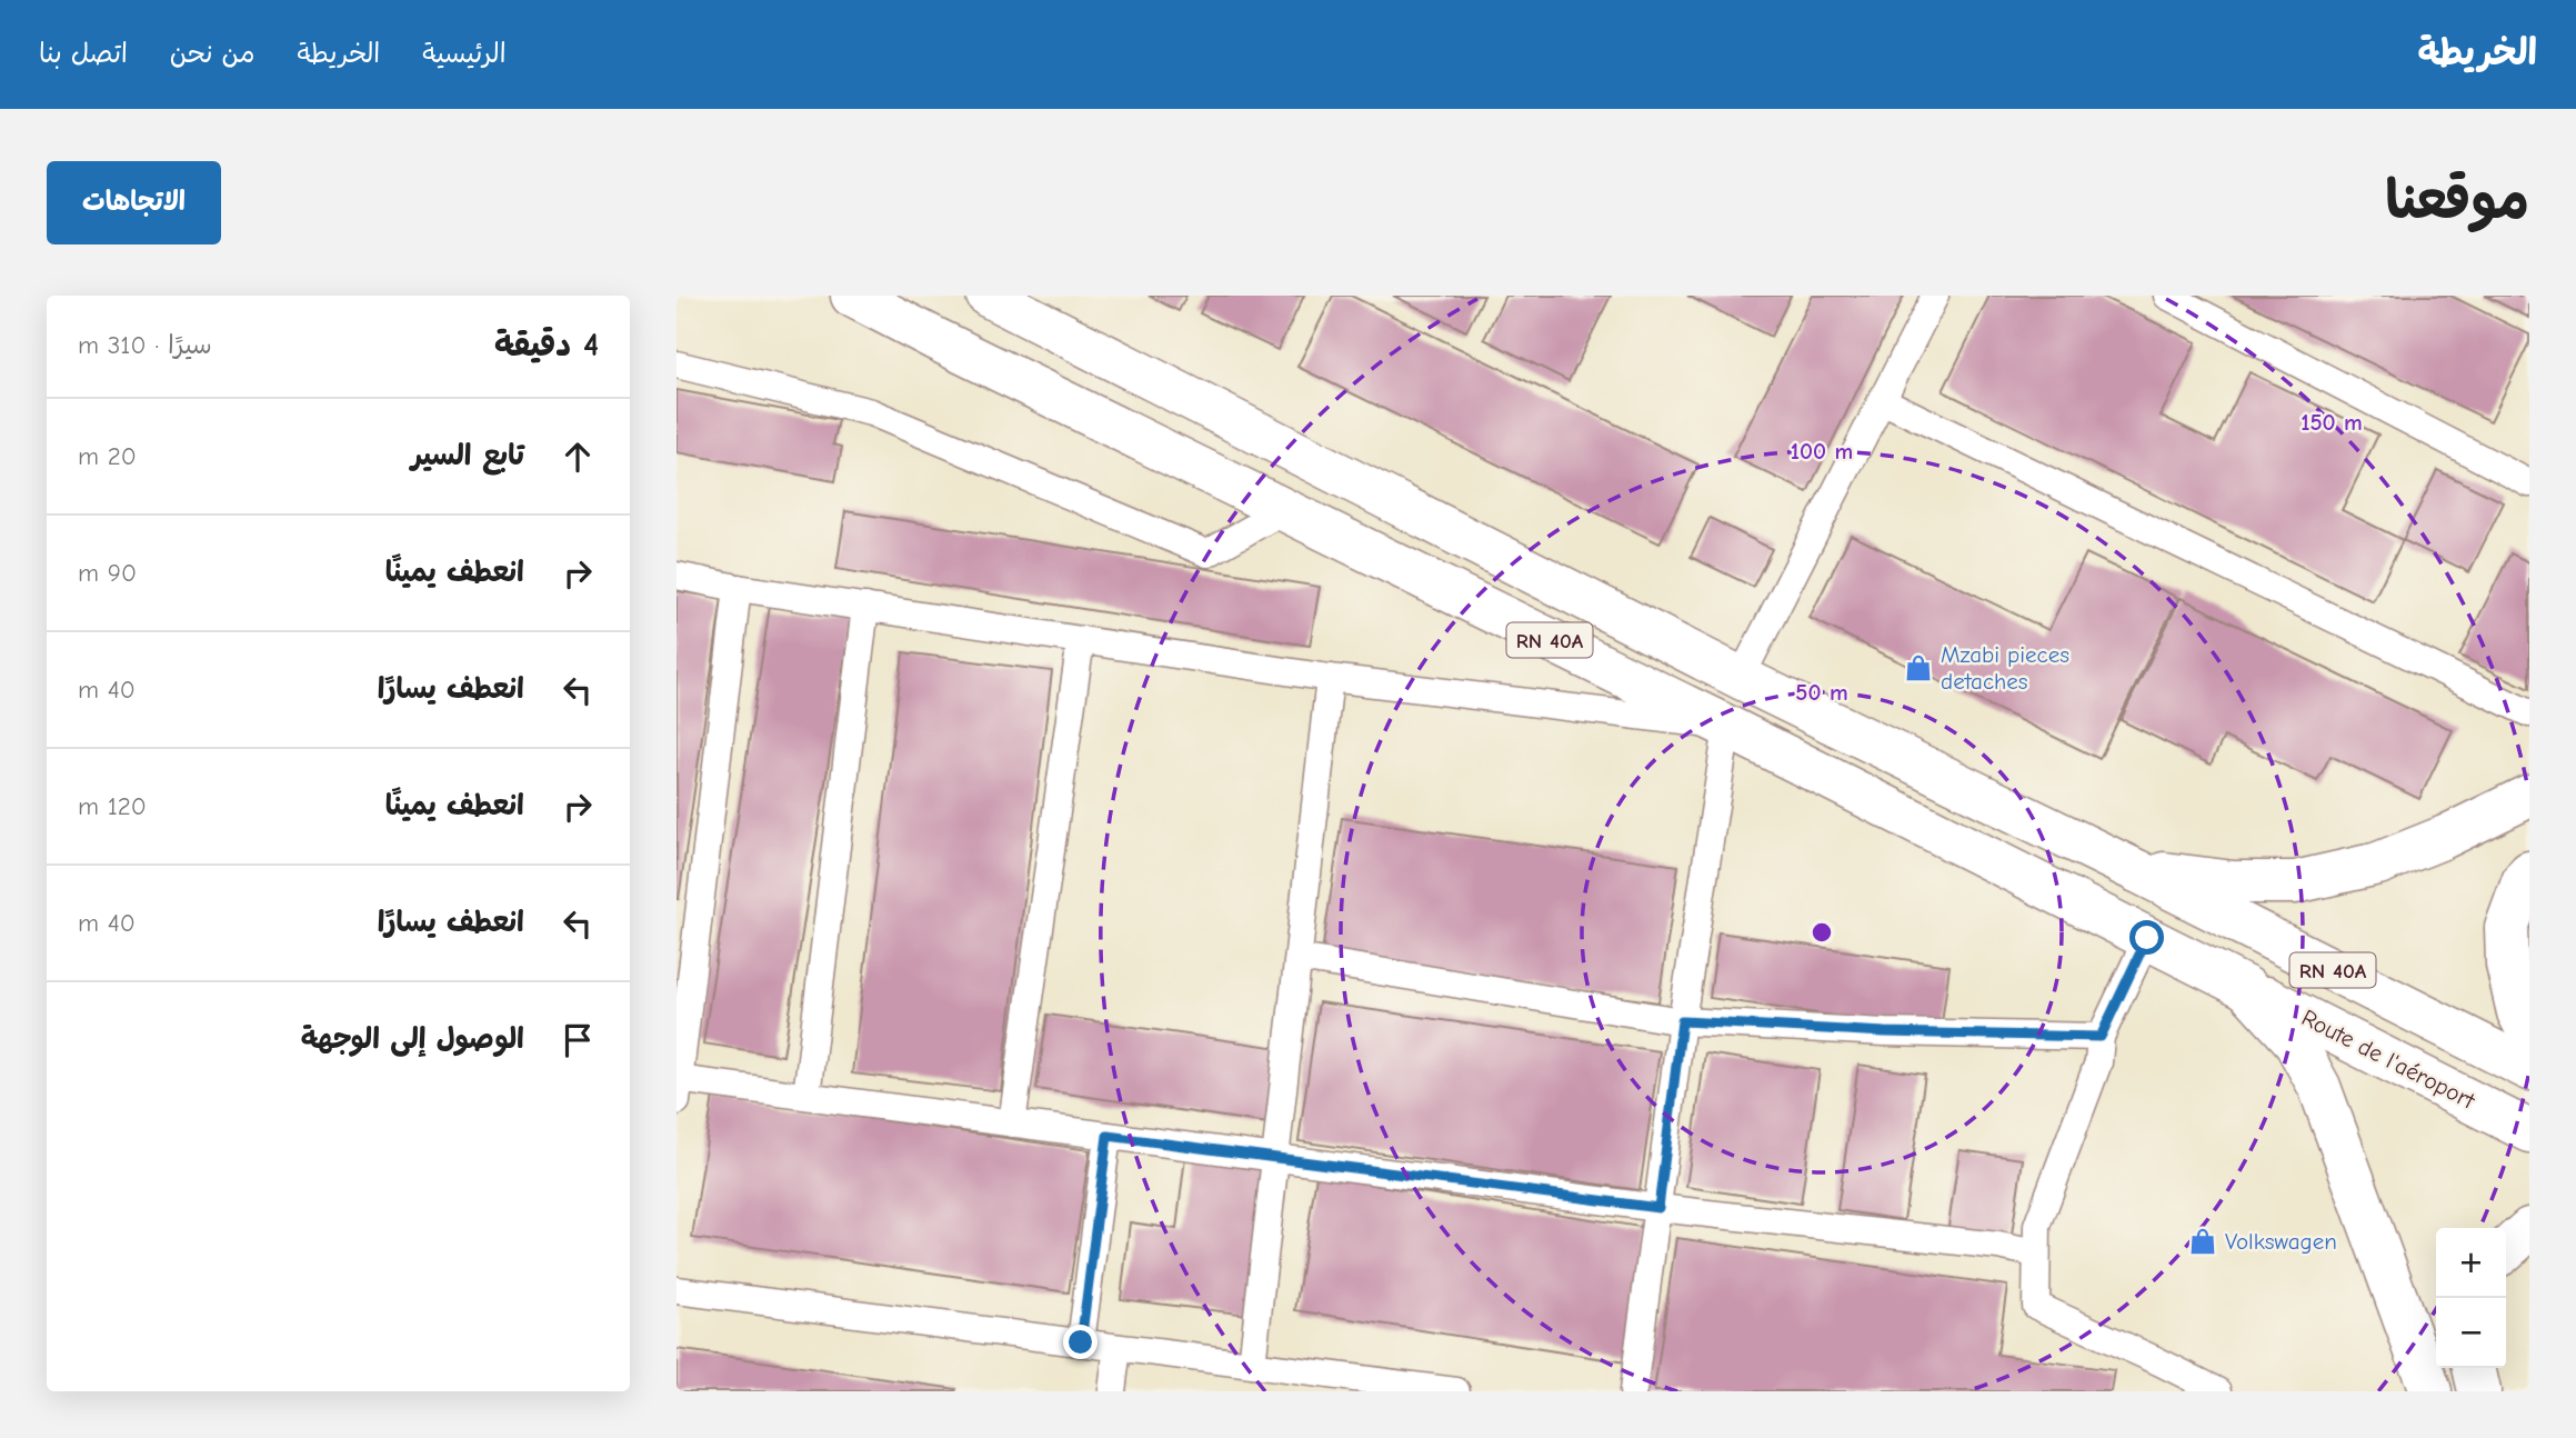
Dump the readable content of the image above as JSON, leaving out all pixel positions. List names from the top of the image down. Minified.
{"streets":{"main road":["RN 40A","Route de l'aéroport"]},"crossings":[["RN 40A","Route de l'aéroport"]],"places":{"shop":["Mzabi pieces detaches","Volkswagen"]},"page":{"header":"الخريطة","nav":["الرئيسية","الخريطة","من نحن","اتصل بنا"],"title":"موقعنا","buttons":"الاتجاهات","heading":["4 دقيقة","سيرًا · 310 m"],"list":[["تابع السير","20 m"],["انعطف يمينًا","90 m"],["انعطف يسارًا","40 m"],["انعطف يمينًا","120 m"],["انعطف يسارًا","40 m"],"الوصول إلى الوجهة"],"map_buttons":["+","−"]},"rings":["150 m","100 m","50 m"]}
